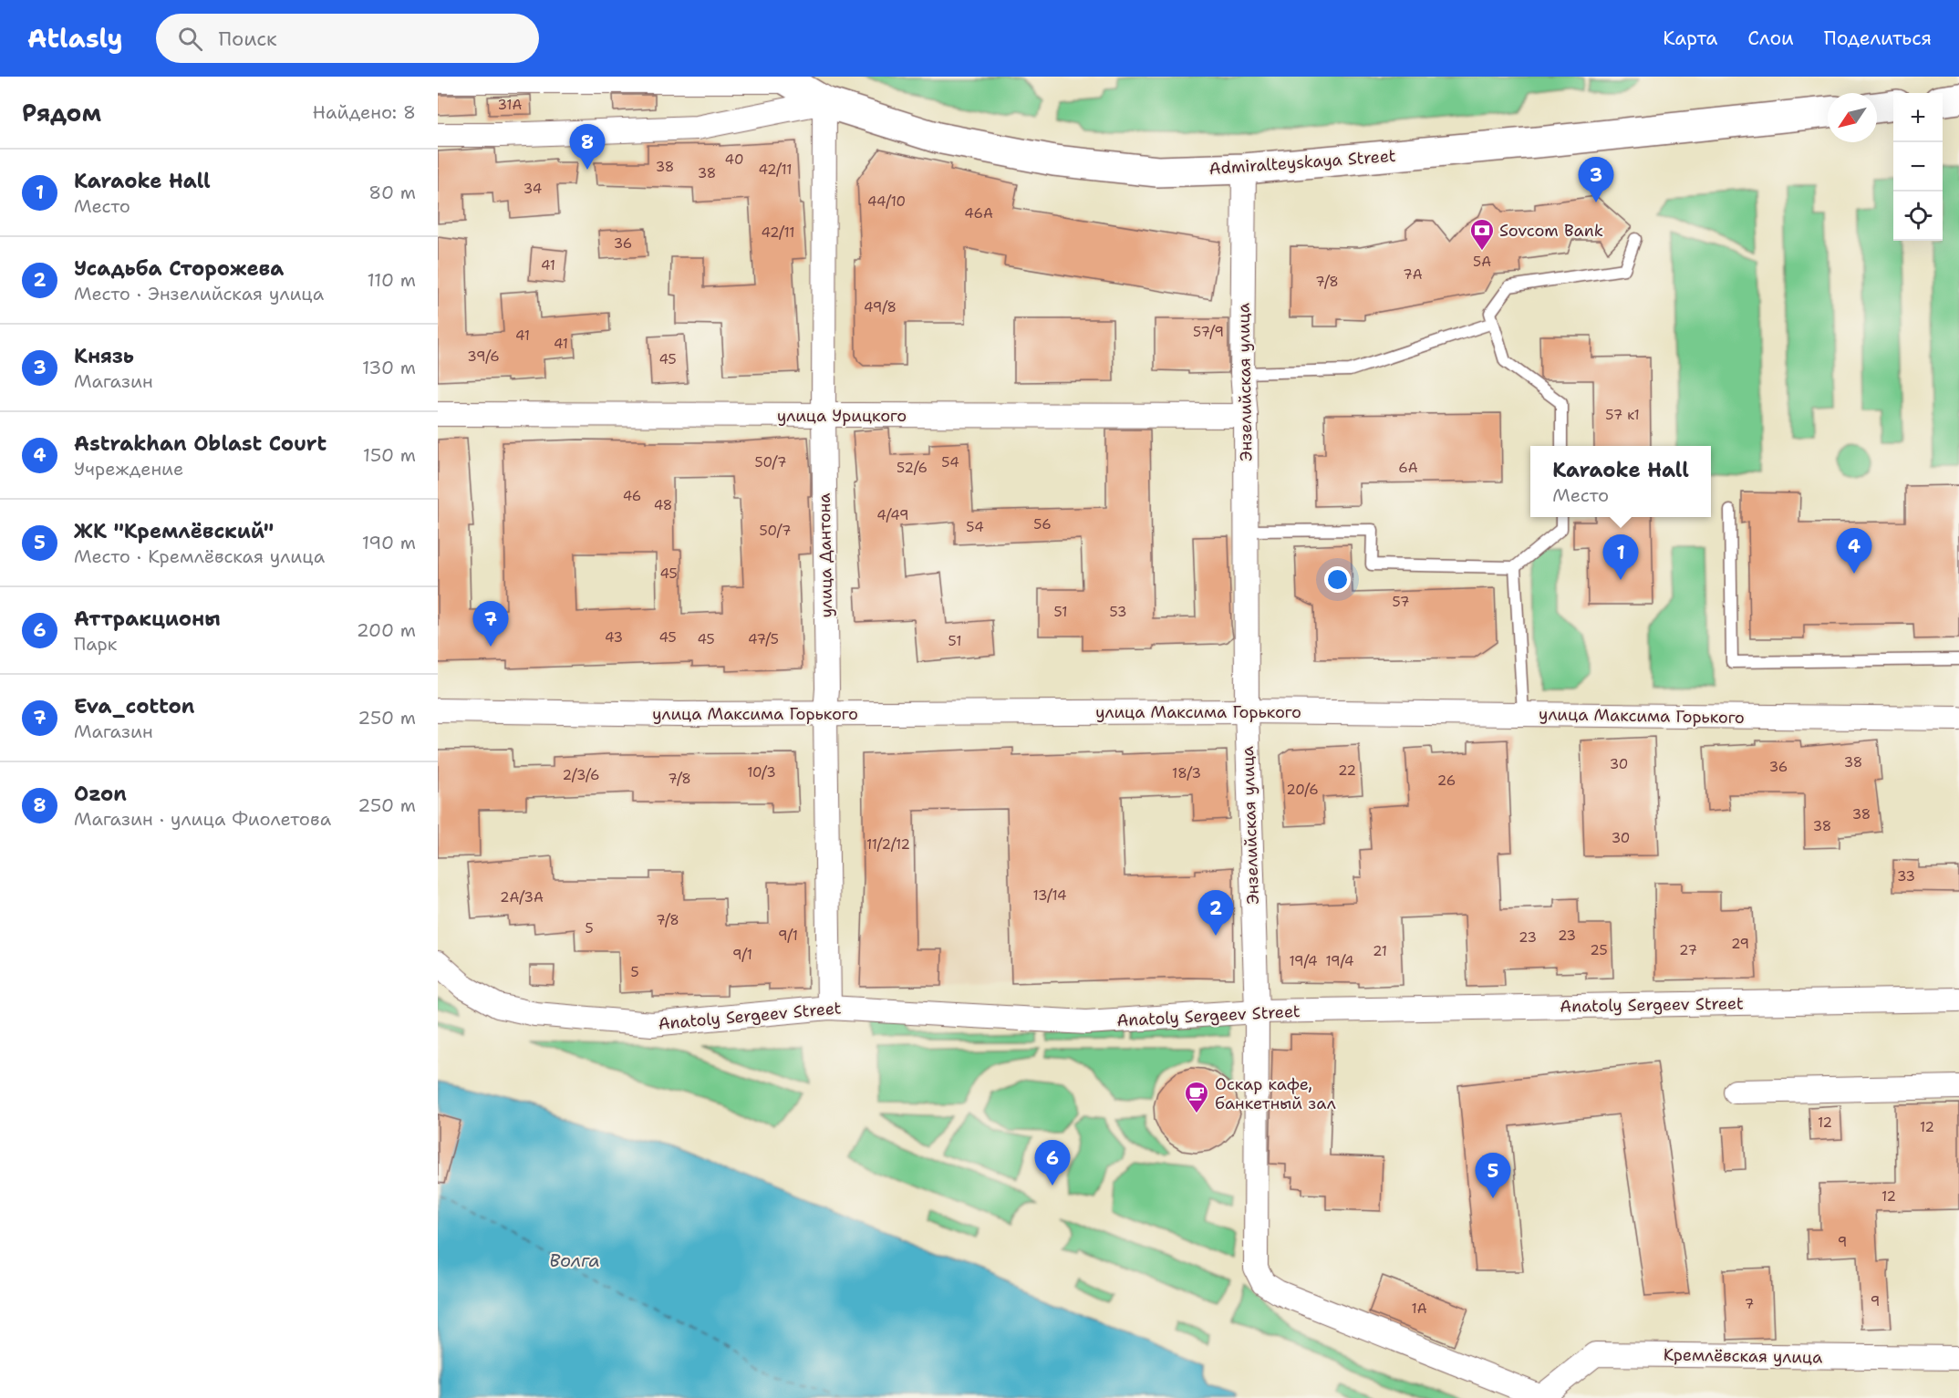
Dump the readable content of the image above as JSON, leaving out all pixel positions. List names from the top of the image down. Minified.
{"streets":{"main road":["Admiralteyskaya Street"],"street":["Энзелийская улица","улица Урицкого","улица Дантона","улица Максима Горького","Anatoly Sergeev Street","Кремлёвская улица"]},"crossings":[["Admiralteyskaya Street","Энзелийская улица"],["Admiralteyskaya Street","улица Дантона"],["Энзелийская улица","улица Урицкого"],["Энзелийская улица","улица Максима Горького"],["Энзелийская улица","Anatoly Sergeev Street"],["Энзелийская улица","Кремлёвская улица"],["улица Урицкого","улица Дантона"],["улица Дантона","улица Максима Горького"],["улица Дантона","Anatoly Sergeev Street"]],"water":["Волга"],"places":{"bank":["Sovcom Bank"],"cafe":["Оскар кафе, банкетный зал"]},"house_numbers":["31А","40","38","42/11","38","34","44/10","46А","42/11","36","5А","41","7А","7/8","49/8","57/9","41","41","39/6","45","57 к1","50/7","54","52/6","6А","46","48","4/49","56","54","50/7","45","57","51","53","43","45","45","47/5","51","38","30","36","22","10/3","18/3","2/3/6","7/8","26","20/6","38","38","30","11/2/12","33","13/14","2А/3А","7/8","5","9/1","23","23","29","25","27","21","9/1","19/4","19/4","5","12","12","12","9","9","7","1А"],"north":"bottom left","page":{"header":"Atlasly","search":"Поиск","nav":["Карта","Слои","Поделиться"],"heading":["Рядом","Найдено: 8"],"map_buttons":["+","−"],"pins":["8","3","4","1","7","2","6","5"],"list":[{"mark":"1","name":"Karaoke Hall","note":"Место","value":"80 m"},{"mark":"2","name":"Усадьба Сторожева","note":"Место · Энзелийская улица","value":"110 m"},{"mark":"3","name":"Князь","note":"Магазин","value":"130 m"},{"mark":"4","name":"Astrakhan Oblast Court","note":"Учреждение","value":"150 m"},{"mark":"5","name":"ЖК \"Кремлёвский\"","note":"Место · Кремлёвская улица","value":"190 m"},{"mark":"6","name":"Аттракционы","note":"Парк","value":"200 m"},{"mark":"7","name":"Eva_cotton","note":"Магазин","value":"250 m"},{"mark":"8","name":"Ozon","note":"Магазин · улица Фиолетова","value":"250 m"}],"popup":["Karaoke Hall","Место"]}}
